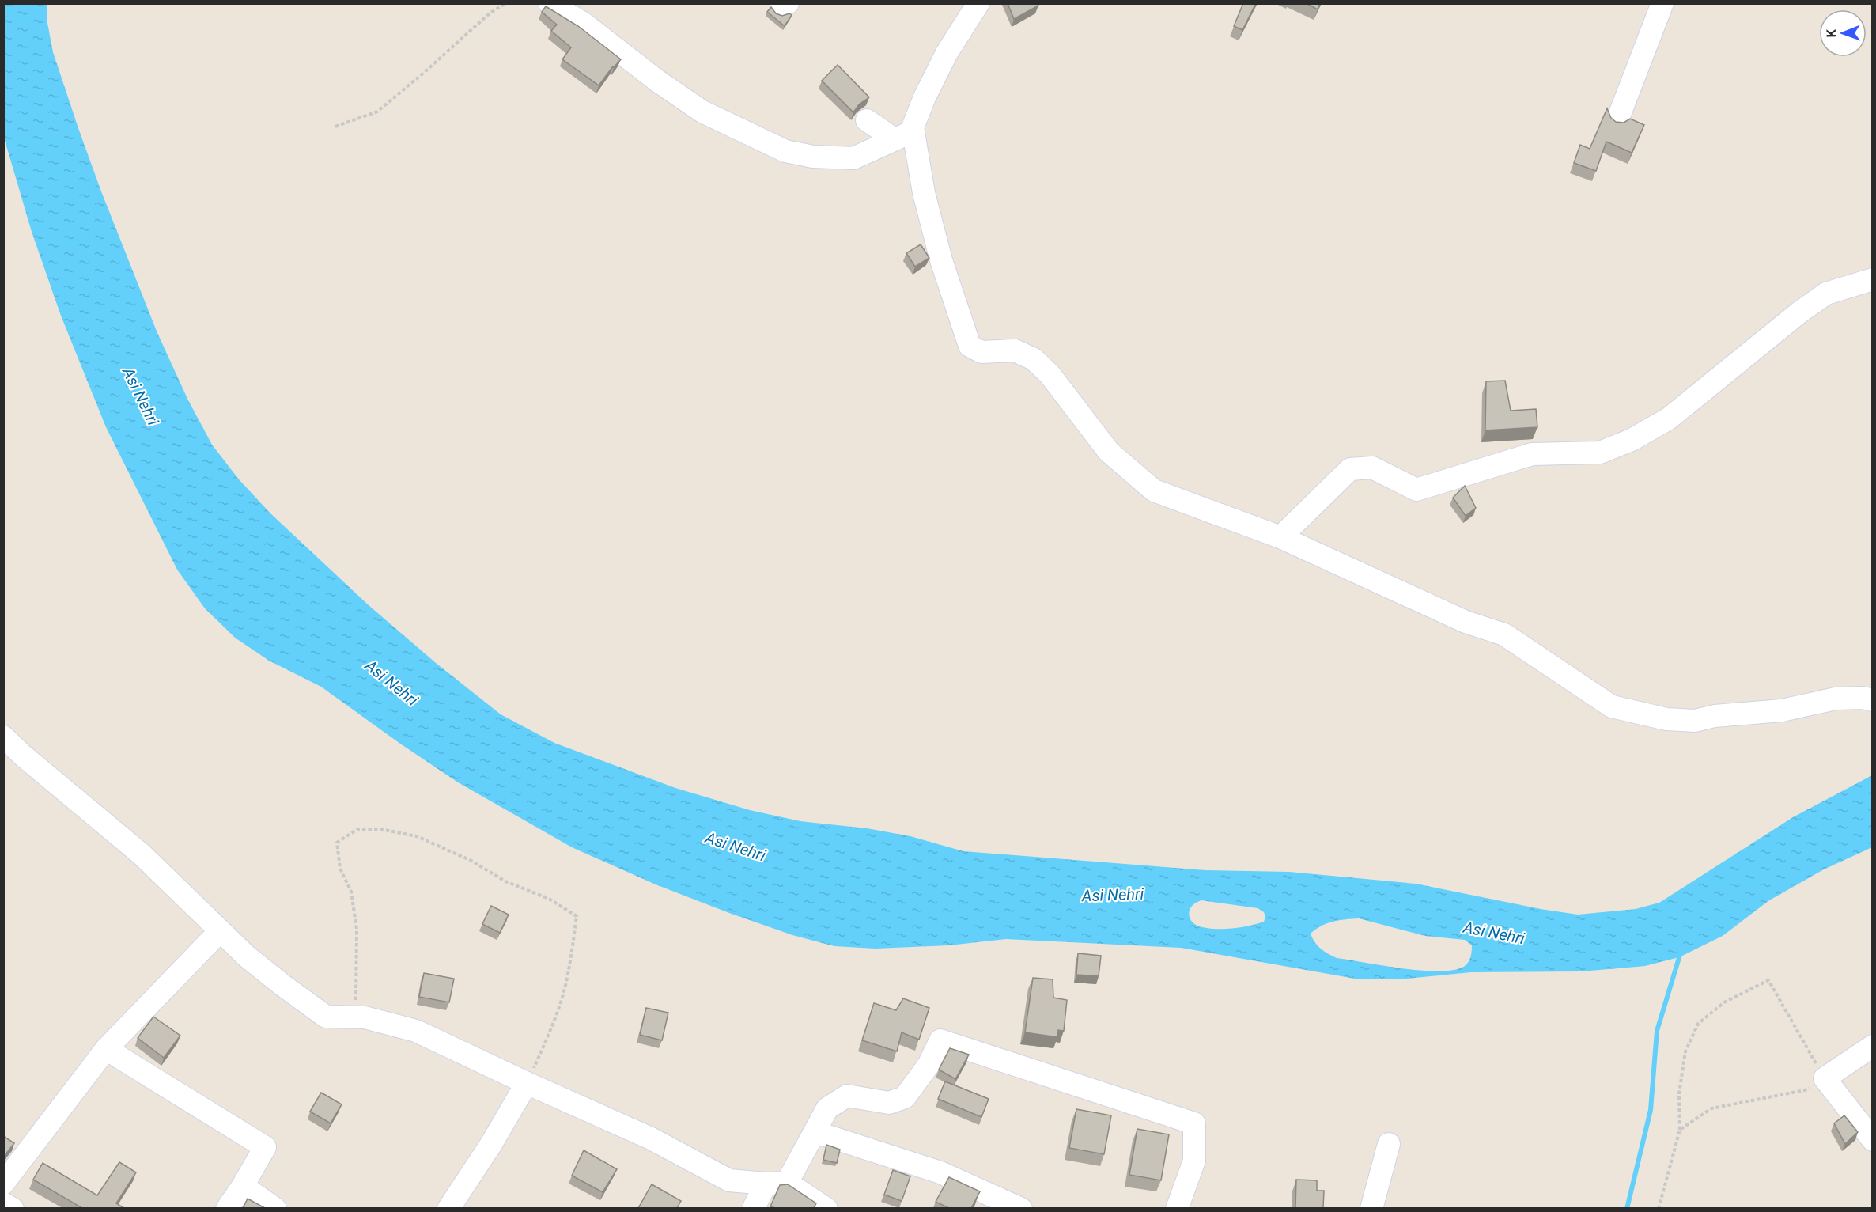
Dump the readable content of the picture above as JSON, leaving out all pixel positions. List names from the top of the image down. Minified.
{"water":["Asi Nehri"],"north":"left"}
